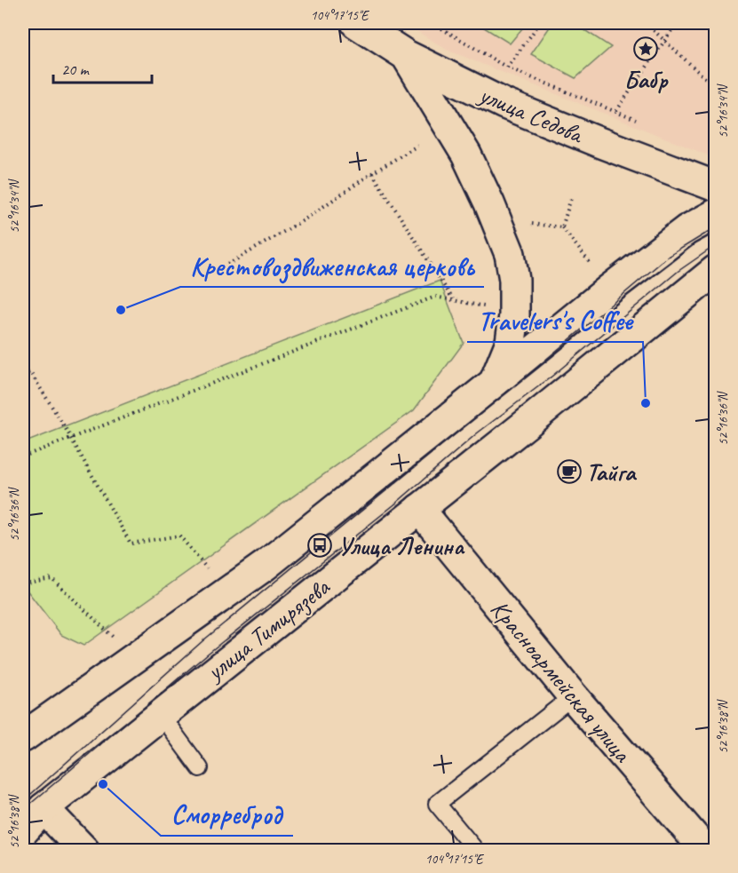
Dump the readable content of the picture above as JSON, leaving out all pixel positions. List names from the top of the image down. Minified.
{"streets":{"street":["улица Седова","улица Тимирязева","Красноармейская улица"]},"crossings":[["улица Тимирязева","Красноармейская улица"]],"places":{"place":["Бабр"],"other":["Крестовоздвиженская церковь","Travelers's Coffee","Сморреброд"],"cafe":["Тайга"],"bus stop":["Улица Ленина"]},"scale_bar":"20 m","coordinates":["104°17'15\"E","52°16'34\"N","52°16'36\"N","52°16'38\"N"]}
